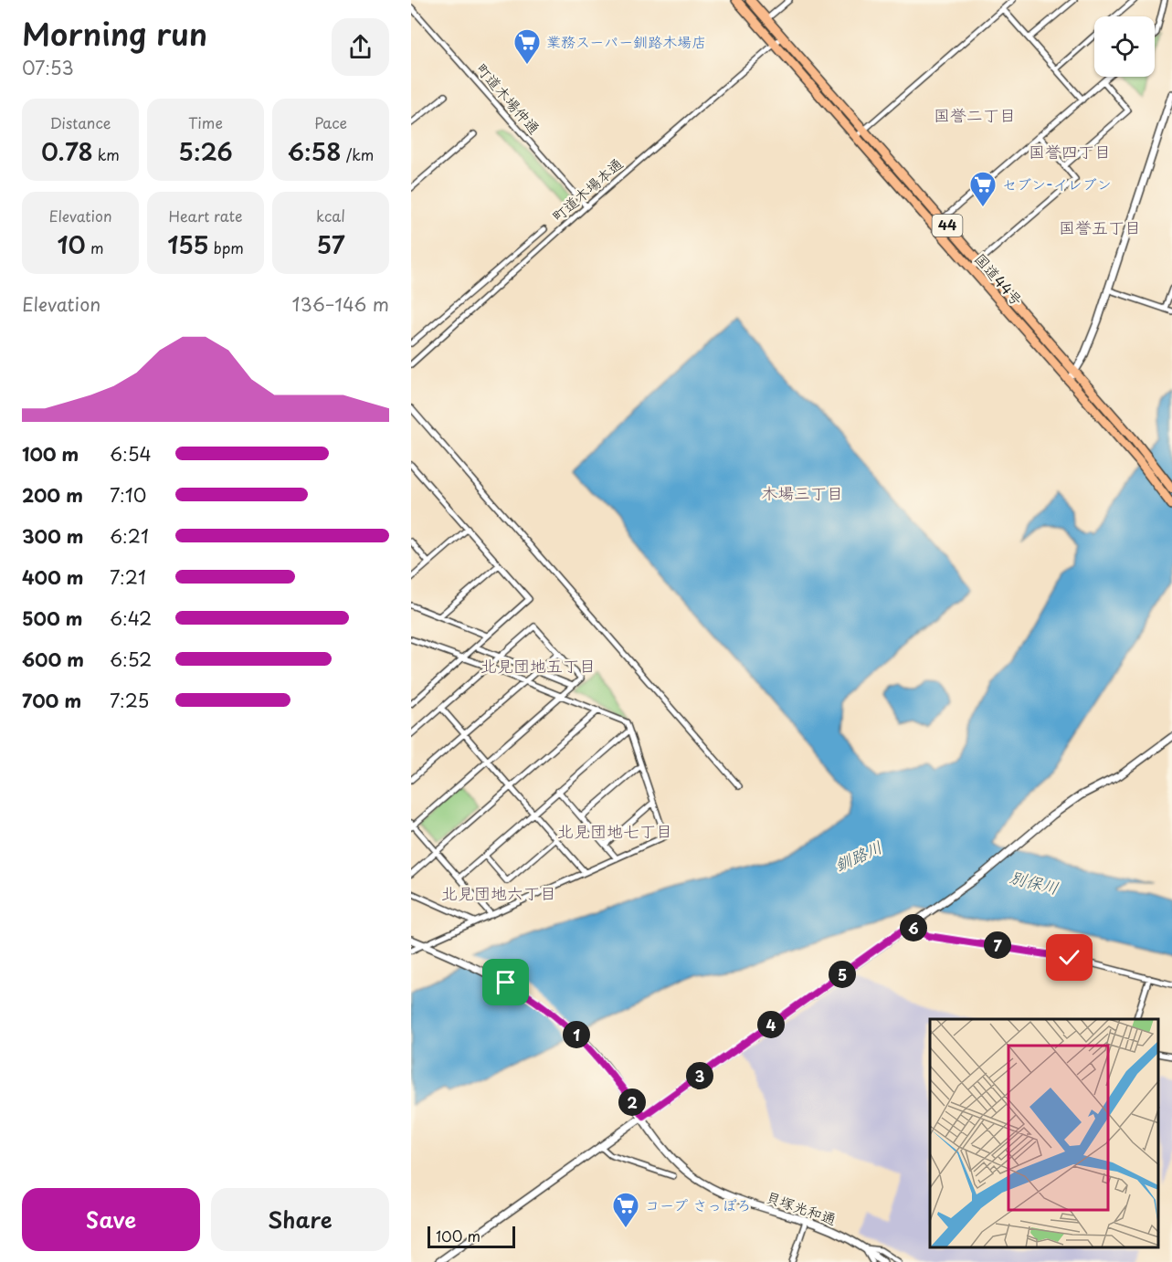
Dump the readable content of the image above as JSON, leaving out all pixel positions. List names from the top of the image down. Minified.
{"streets":{"highway":["44","国道44号"],"street":["町道木場仲通","町道木場本通","貝塚光和通"]},"crossings":[["町道木場仲通","町道木場本通"],["町道木場本通","国道44号"]],"districts":["国誉二丁目","国誉四丁目","国誉五丁目","木場三丁目","北見団地五丁目","北見団地七丁目","北見団地六丁目"],"water":["釧路川","別保川"],"places":{"supermarket":["業務スーパー釧路木場店","セブン-イレブン","コープ さっぽろ"]},"scale_bar":"100 m","page":{"heading":["Morning run","07:53"],"stats":[["Distance","0.78 km"],["Time","5:26"],["Pace","6:58 /km"],["Elevation","10 m"],["Heart rate","155 bpm"],["kcal","57"]],"chart":["Elevation","136–146 m"],"list":[{"name":"100 m","note":"6:54"},{"name":"200 m","note":"7:10"},{"name":"300 m","note":"6:21"},{"name":"400 m","note":"7:21"},{"name":"500 m","note":"6:42"},{"name":"600 m","note":"6:52"},{"name":"700 m","note":"7:25"}],"pins":["6","7","5","4","1","3","2"],"buttons":["Save","Share"],"scale":"100 m"}}
